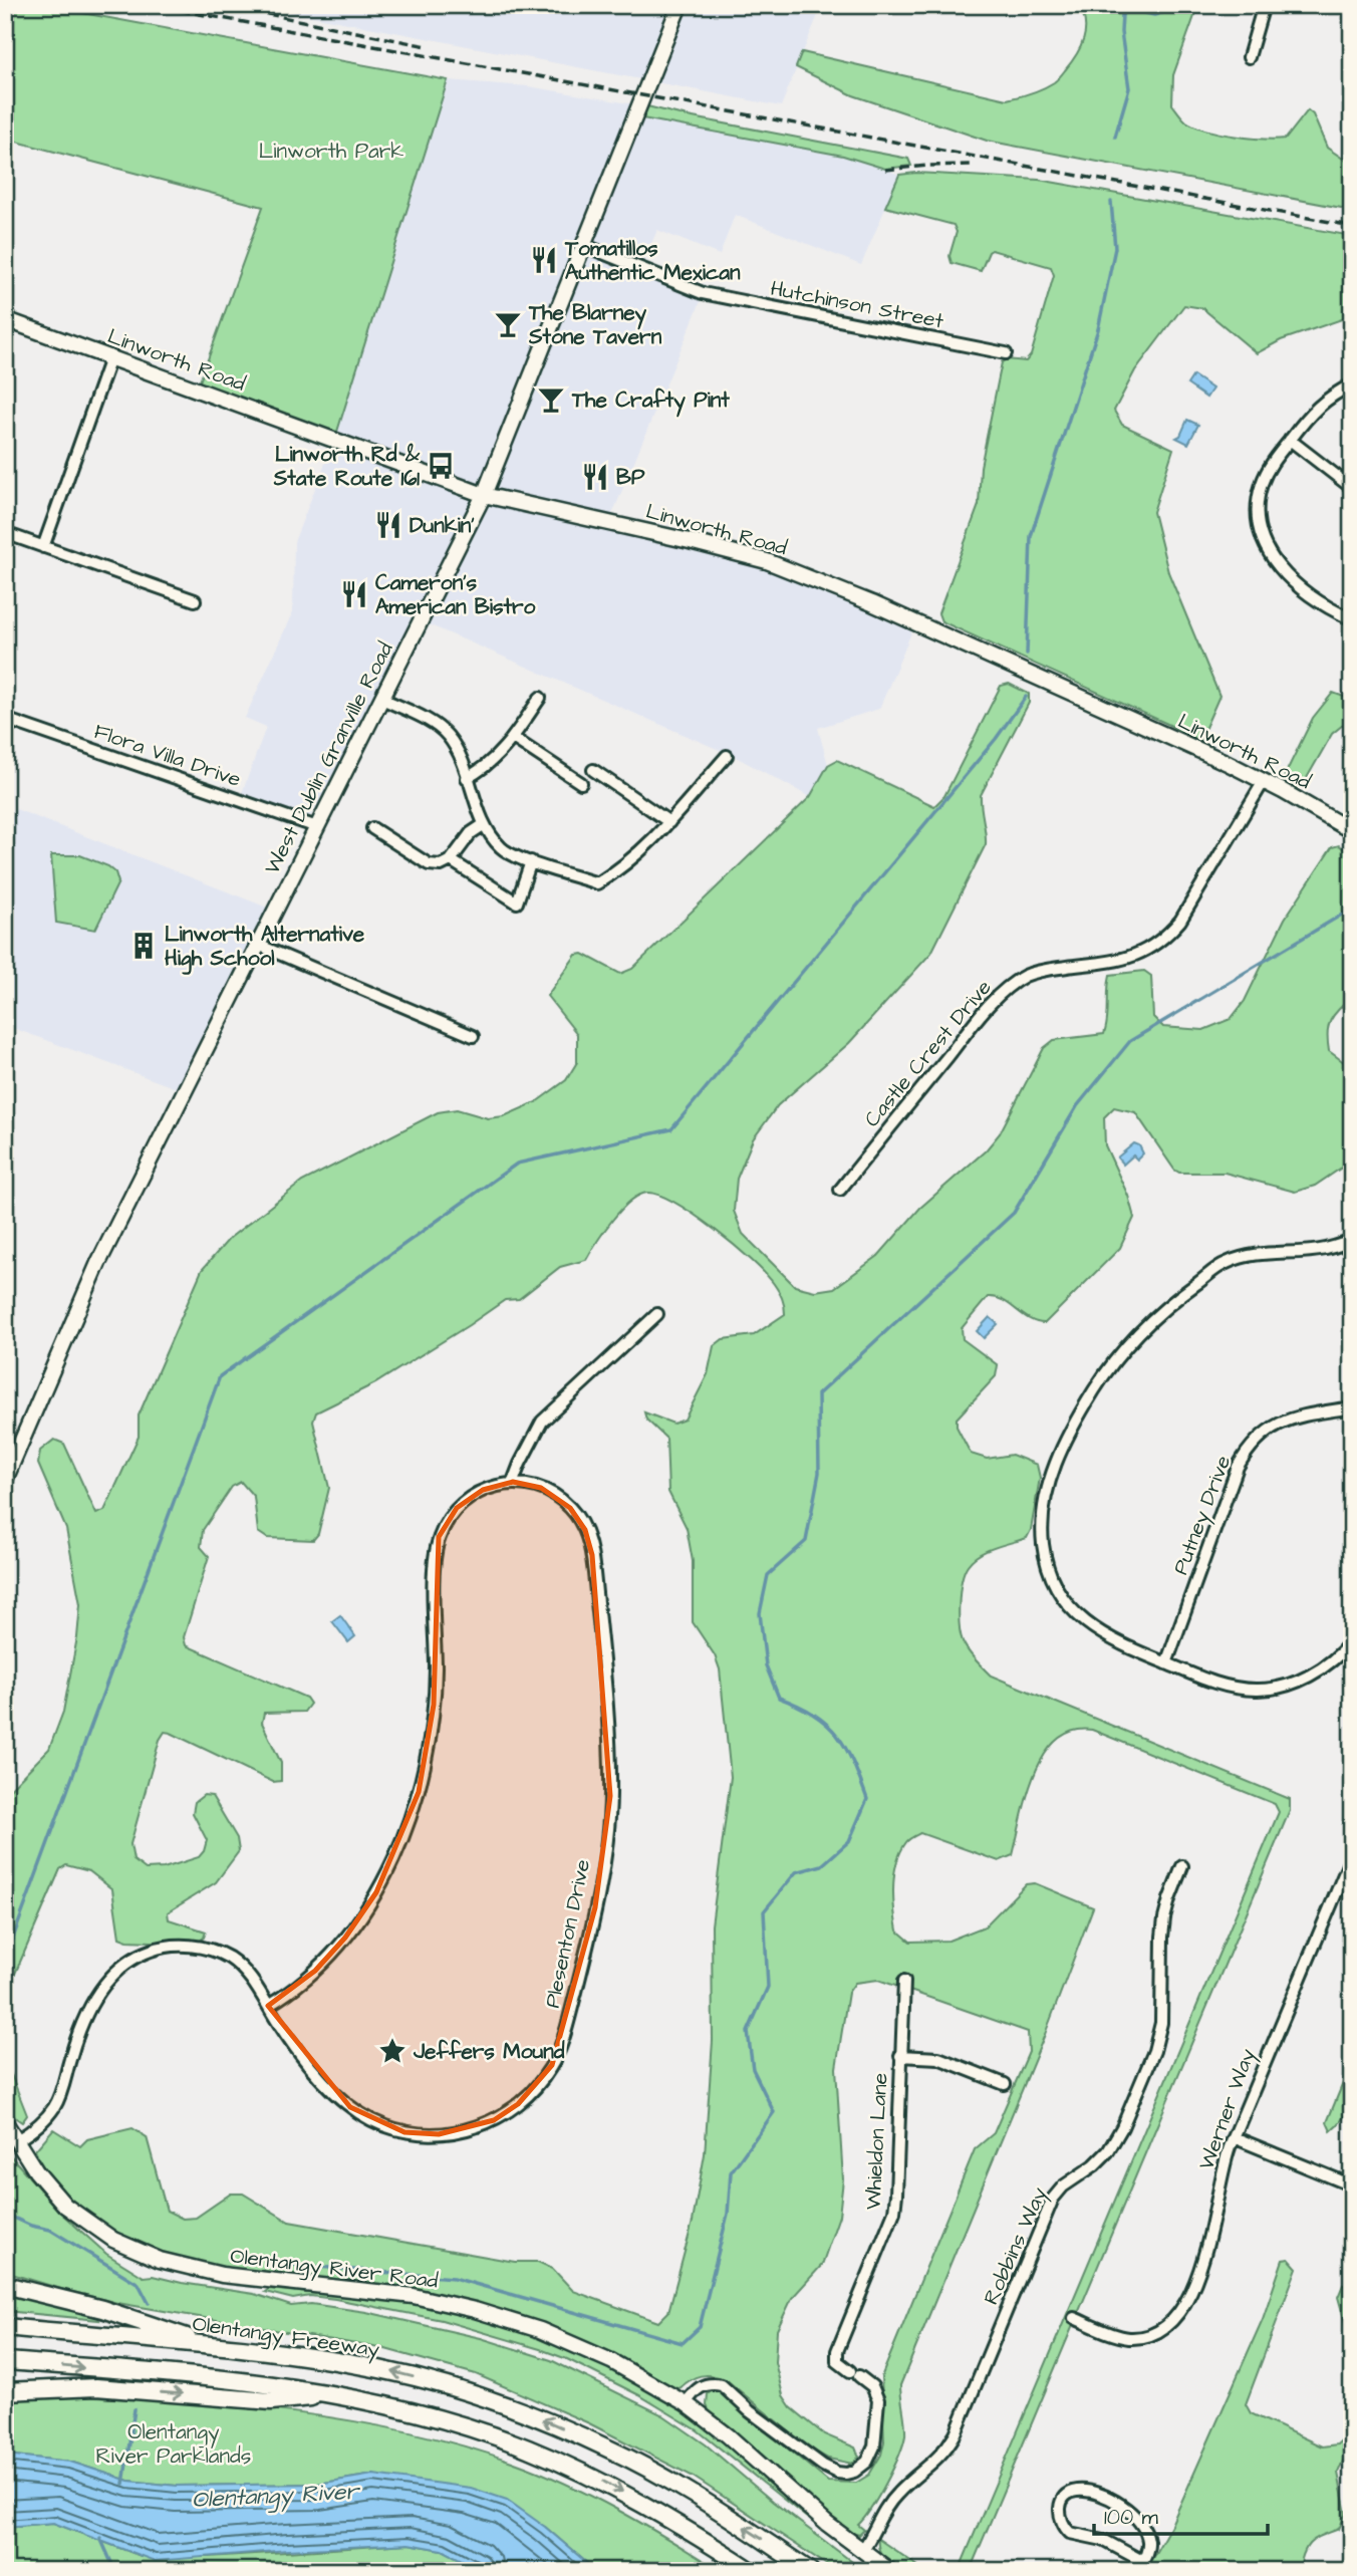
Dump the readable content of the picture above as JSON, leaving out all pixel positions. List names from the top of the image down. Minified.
{"streets":{"highway":["Olentangy Freeway"],"main road":["Linworth Road","West Dublin Granville Road","Olentangy River Road"],"street":["Hutchinson Street","Flora Villa Drive","Castle Crest Drive","Putney Drive","Plesenton Drive","Werner Way","Whieldon Lane","Robbins Way"]},"crossings":[["Hutchinson Street","West Dublin Granville Road"],["Linworth Road","West Dublin Granville Road"],["Linworth Road","Castle Crest Drive"],["Flora Villa Drive","West Dublin Granville Road"],["Plesenton Drive","Olentangy River Road"],["Whieldon Lane","Olentangy River Road"],["Robbins Way","Olentangy River Road"]],"water":["Olentangy River"],"parks":["Linworth Park","Olentangy River Parklands"],"places":{"restaurant":["Tomatillos Authentic Mexican","BP","Dunkin'","Cameron's American Bistro"],"bar":["The Blarney Stone Tavern","The Crafty Pint"],"bus stop":["Linworth Rd & State Route 161"],"building":["Linworth Alternative High School"],"place":["Jeffers Mound"]},"scale_bar":"100 m"}
